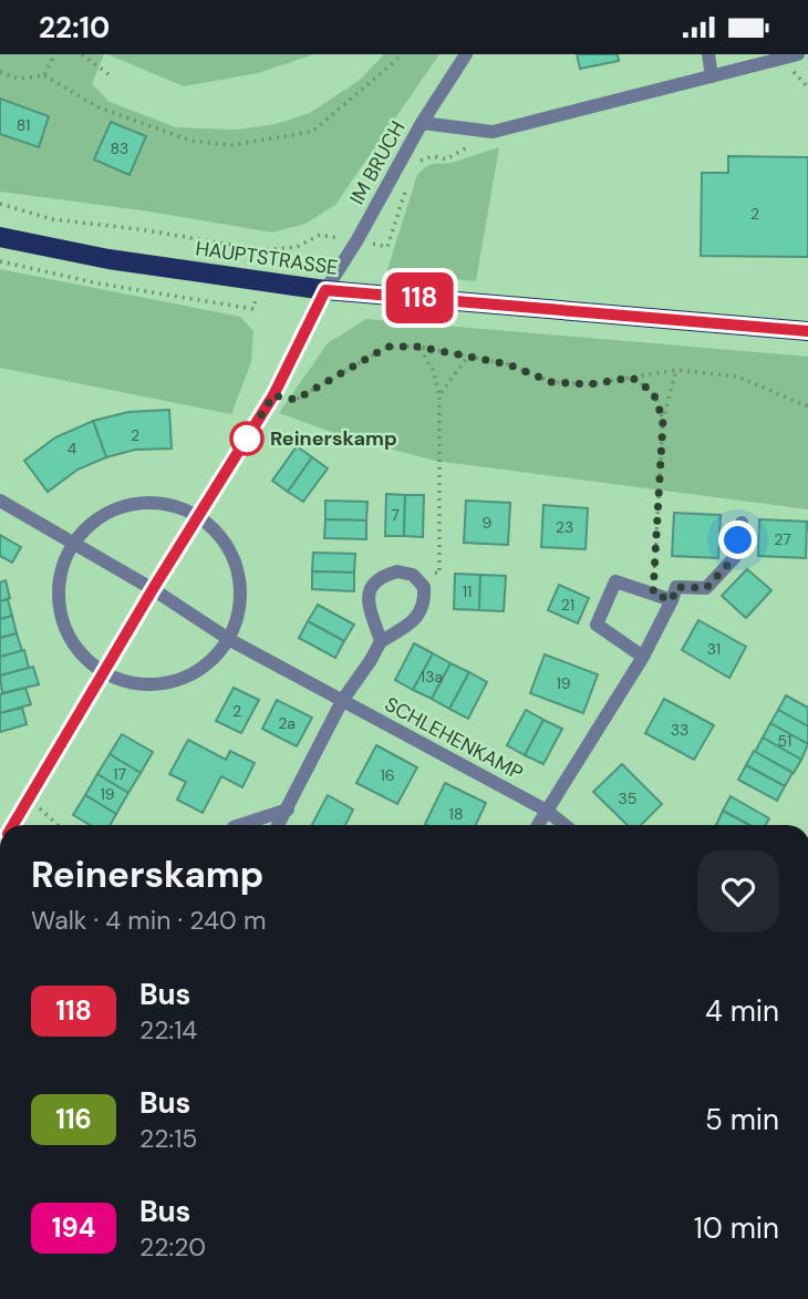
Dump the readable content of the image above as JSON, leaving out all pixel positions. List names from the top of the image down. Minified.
{"streets":{"main road":["HAUPTSTRASSE"],"street":["IM BRUCH","SCHLEHENKAMP"]},"crossings":[["IM BRUCH","HAUPTSTRASSE"],["IM BRUCH","SCHLEHENKAMP"]],"places":["Reinerskamp"],"lines":["bus line 118"],"house_numbers":["81","83","2","2","4","7","9","23","27","11","21","31","13a","19","2","2a","33","51","17","16","19","35","18"],"page":{"status":"22:10","on_map":"118","heading":["Reinerskamp","Walk · 4 min · 240 m"],"list":[{"mark":"118","name":"Bus","note":"22:14","value":"4 min"},{"mark":"116","name":"Bus","note":"22:15","value":"5 min"},{"mark":"194","name":"Bus","note":"22:20","value":"10 min"}]}}
